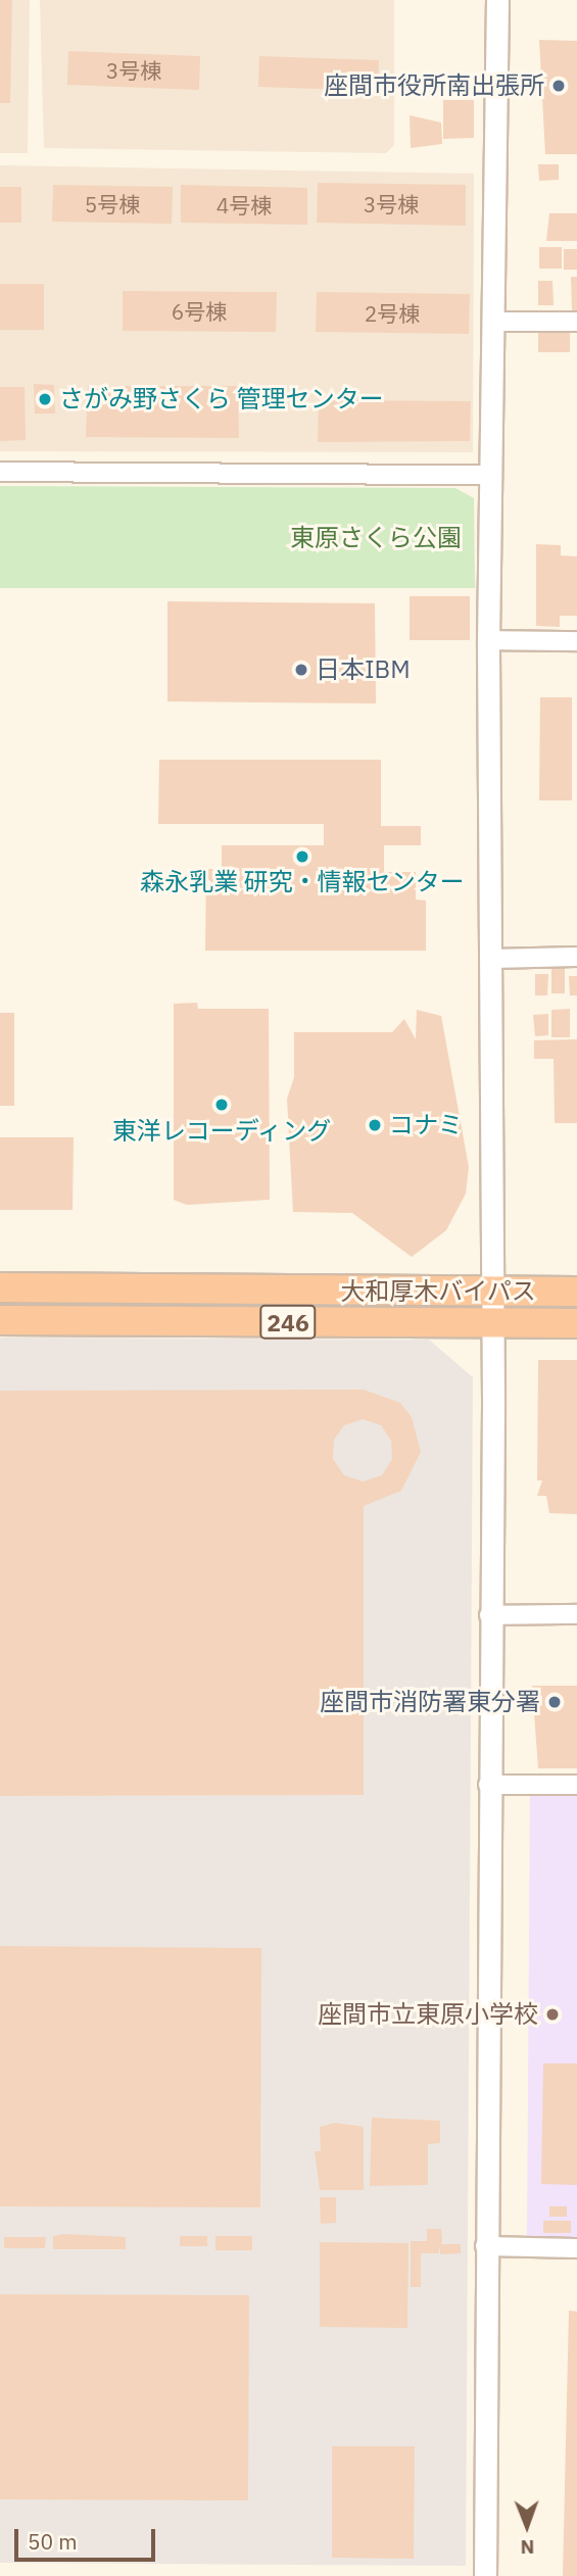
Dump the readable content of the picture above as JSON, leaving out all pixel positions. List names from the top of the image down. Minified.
{"streets":{"highway":["大和厚木バイパス","246"]},"parks":["東原さくら公園"],"places":["座間市役所南出張所","さがみ野さくら 管理センター","日本IBM","森永乳業 研究・情報センター","東洋レコーディング","コナミ","座間市消防署東分署","座間市立東原小学校"],"house_numbers":["3号棟","5号棟","3号棟","4号棟","6号棟","2号棟"],"scale_bar":"50 m","north":"bottom"}
